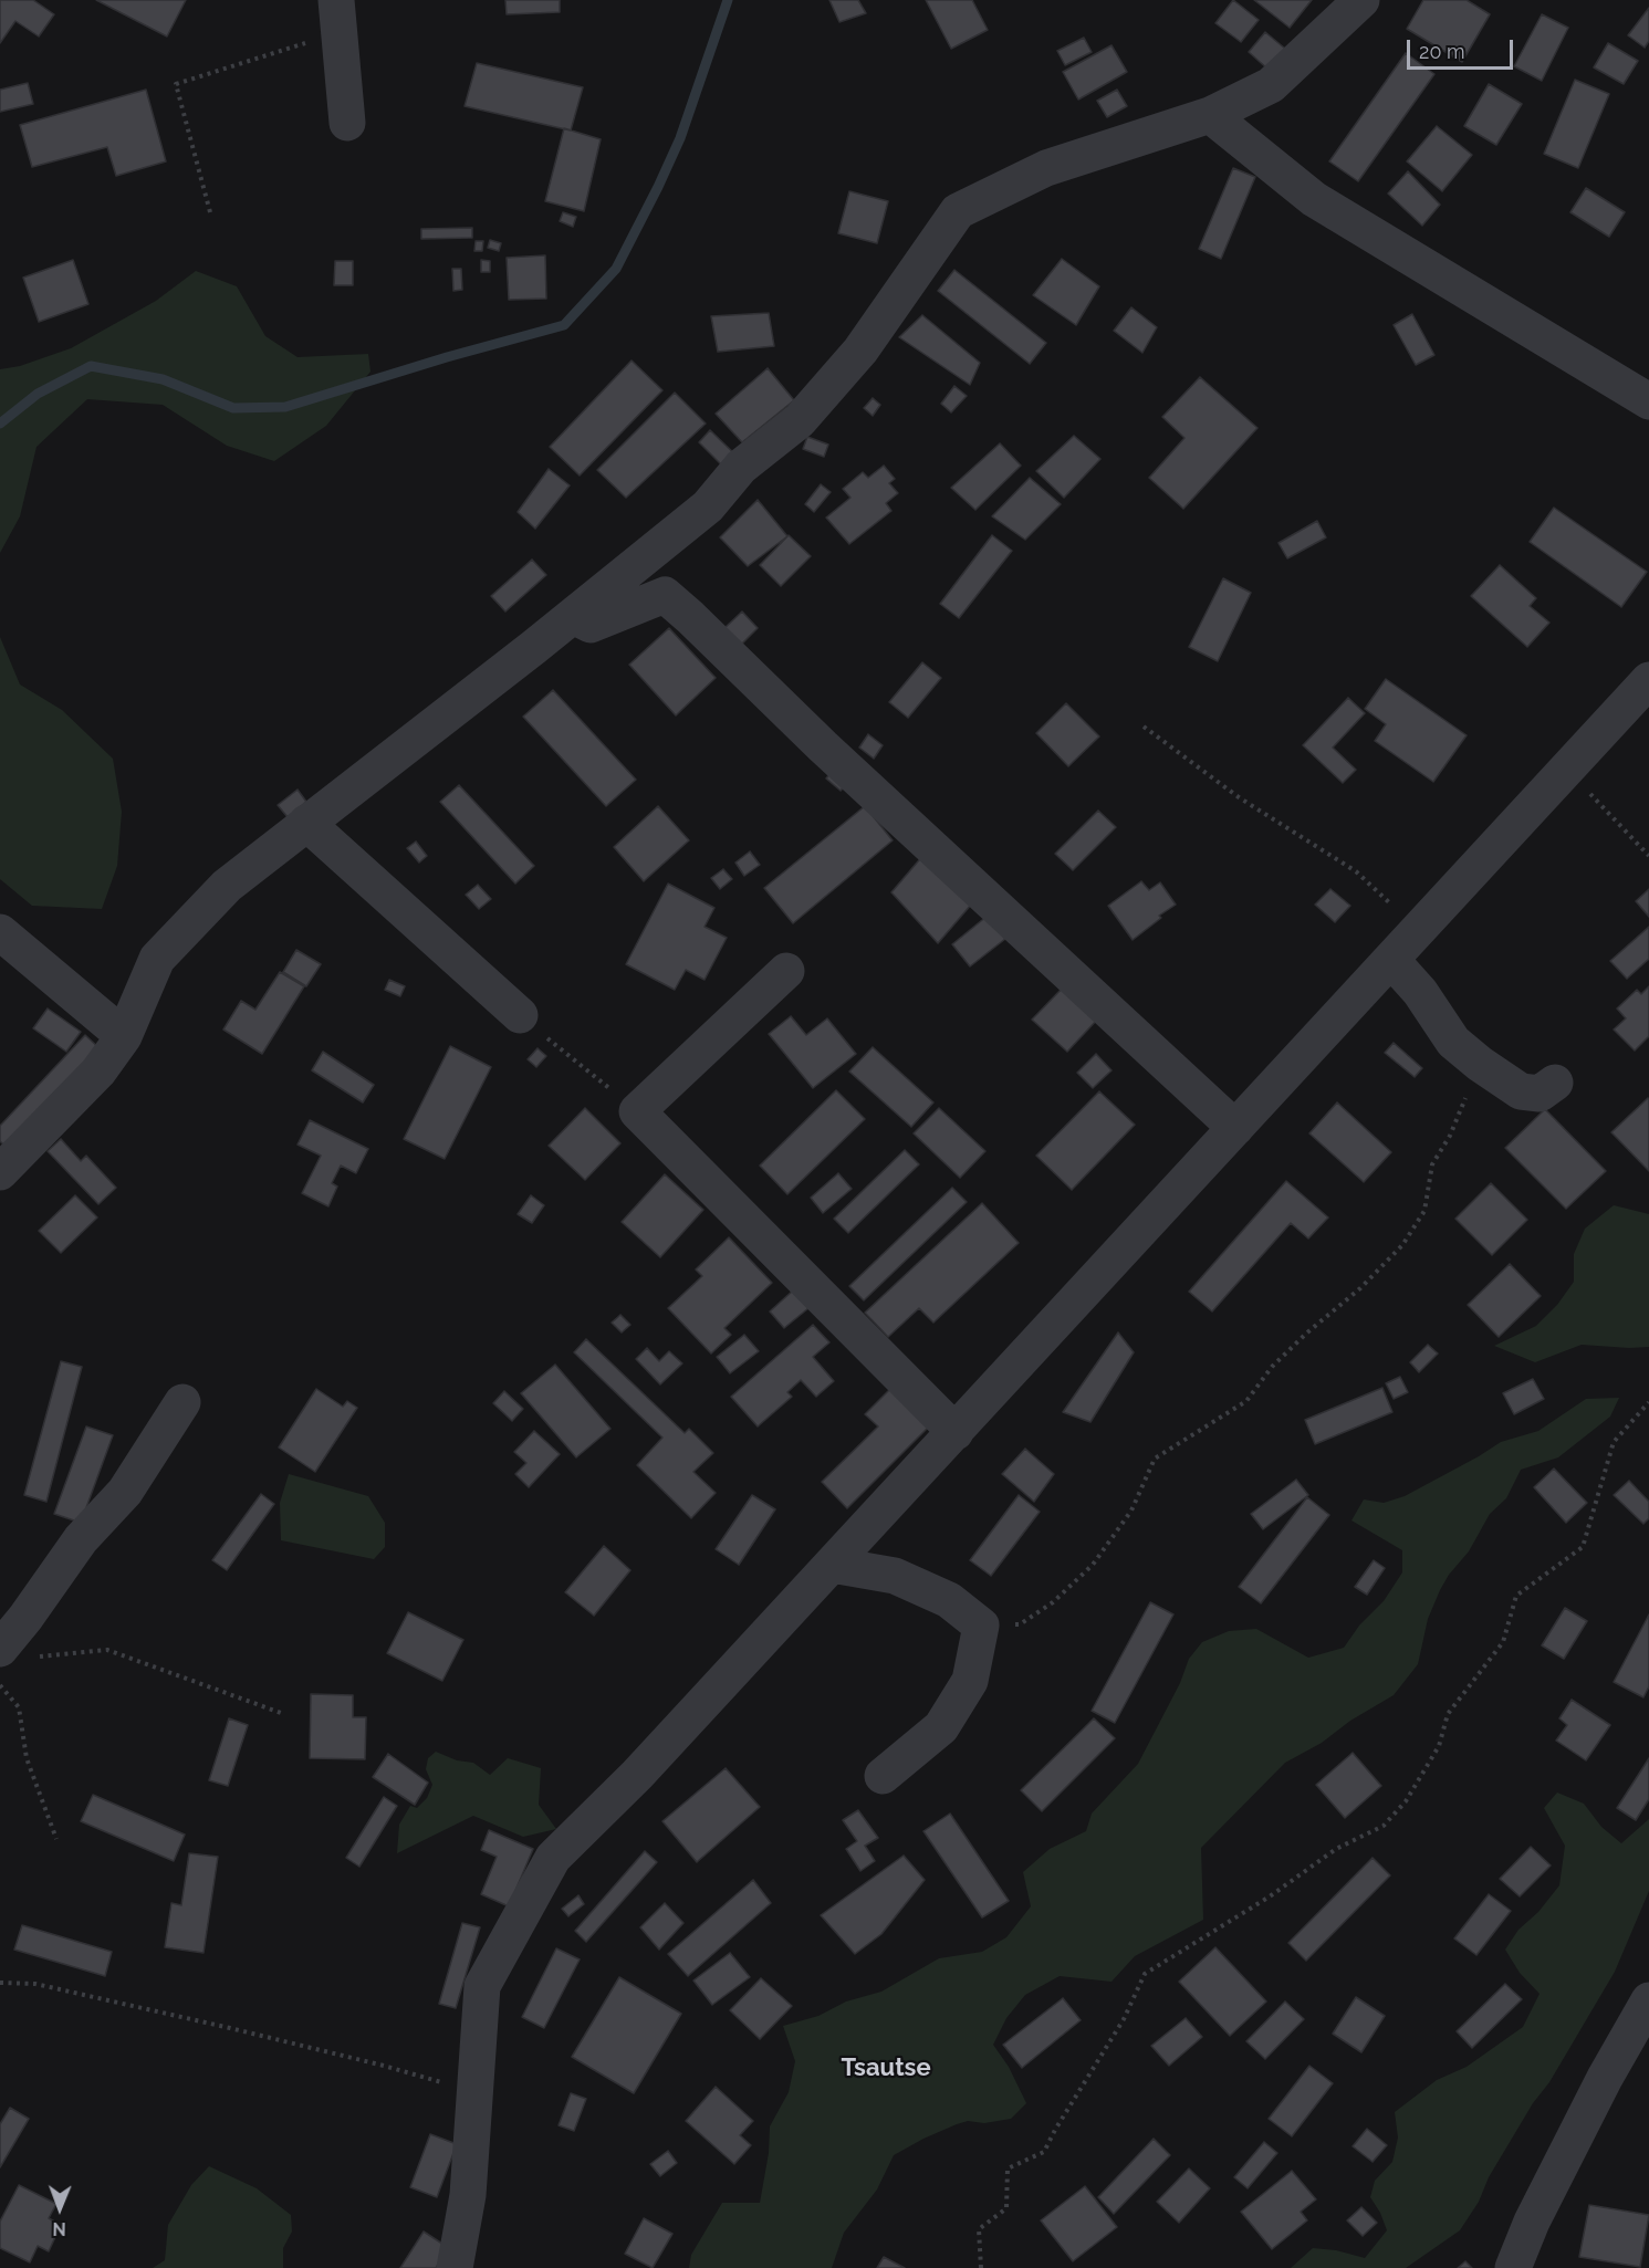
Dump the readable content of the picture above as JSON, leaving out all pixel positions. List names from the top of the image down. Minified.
{"districts":["Tsautse"],"scale_bar":"20 m","north":"bottom"}
